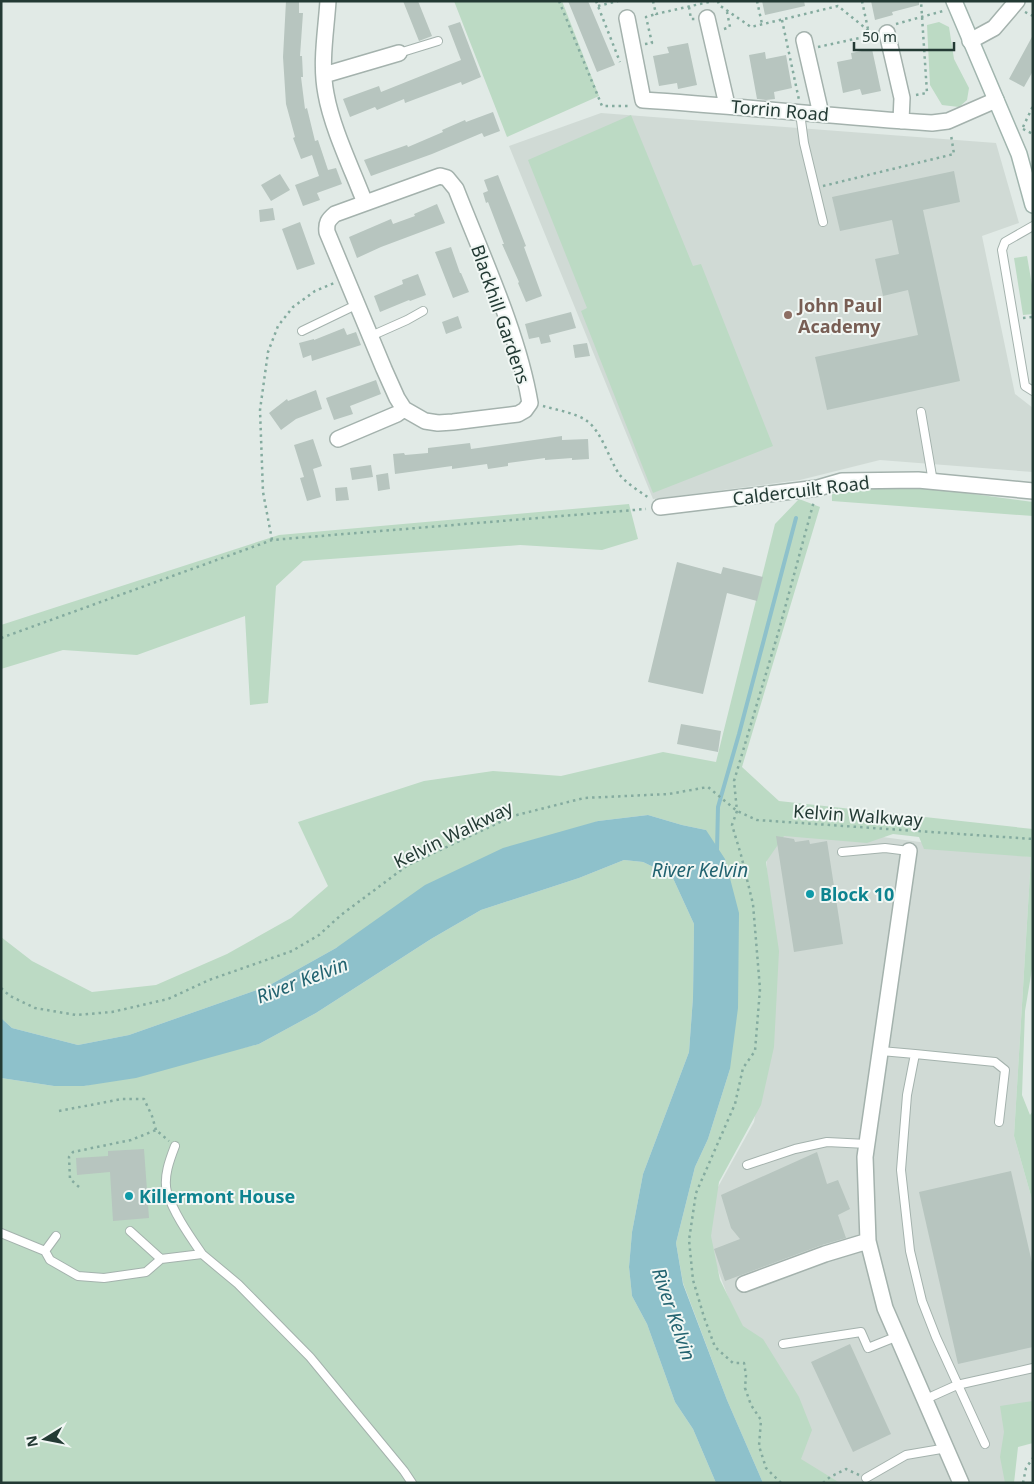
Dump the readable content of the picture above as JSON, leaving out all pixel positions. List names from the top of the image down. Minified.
{"streets":{"street":["Torrin Road","Blackhill Gardens","Caldercuilt Road"],"path":["Kelvin Walkway"]},"water":["River Kelvin"],"places":["John Paul Academy","Block 10","Killermont House"],"scale_bar":"50 m","north":"left"}
